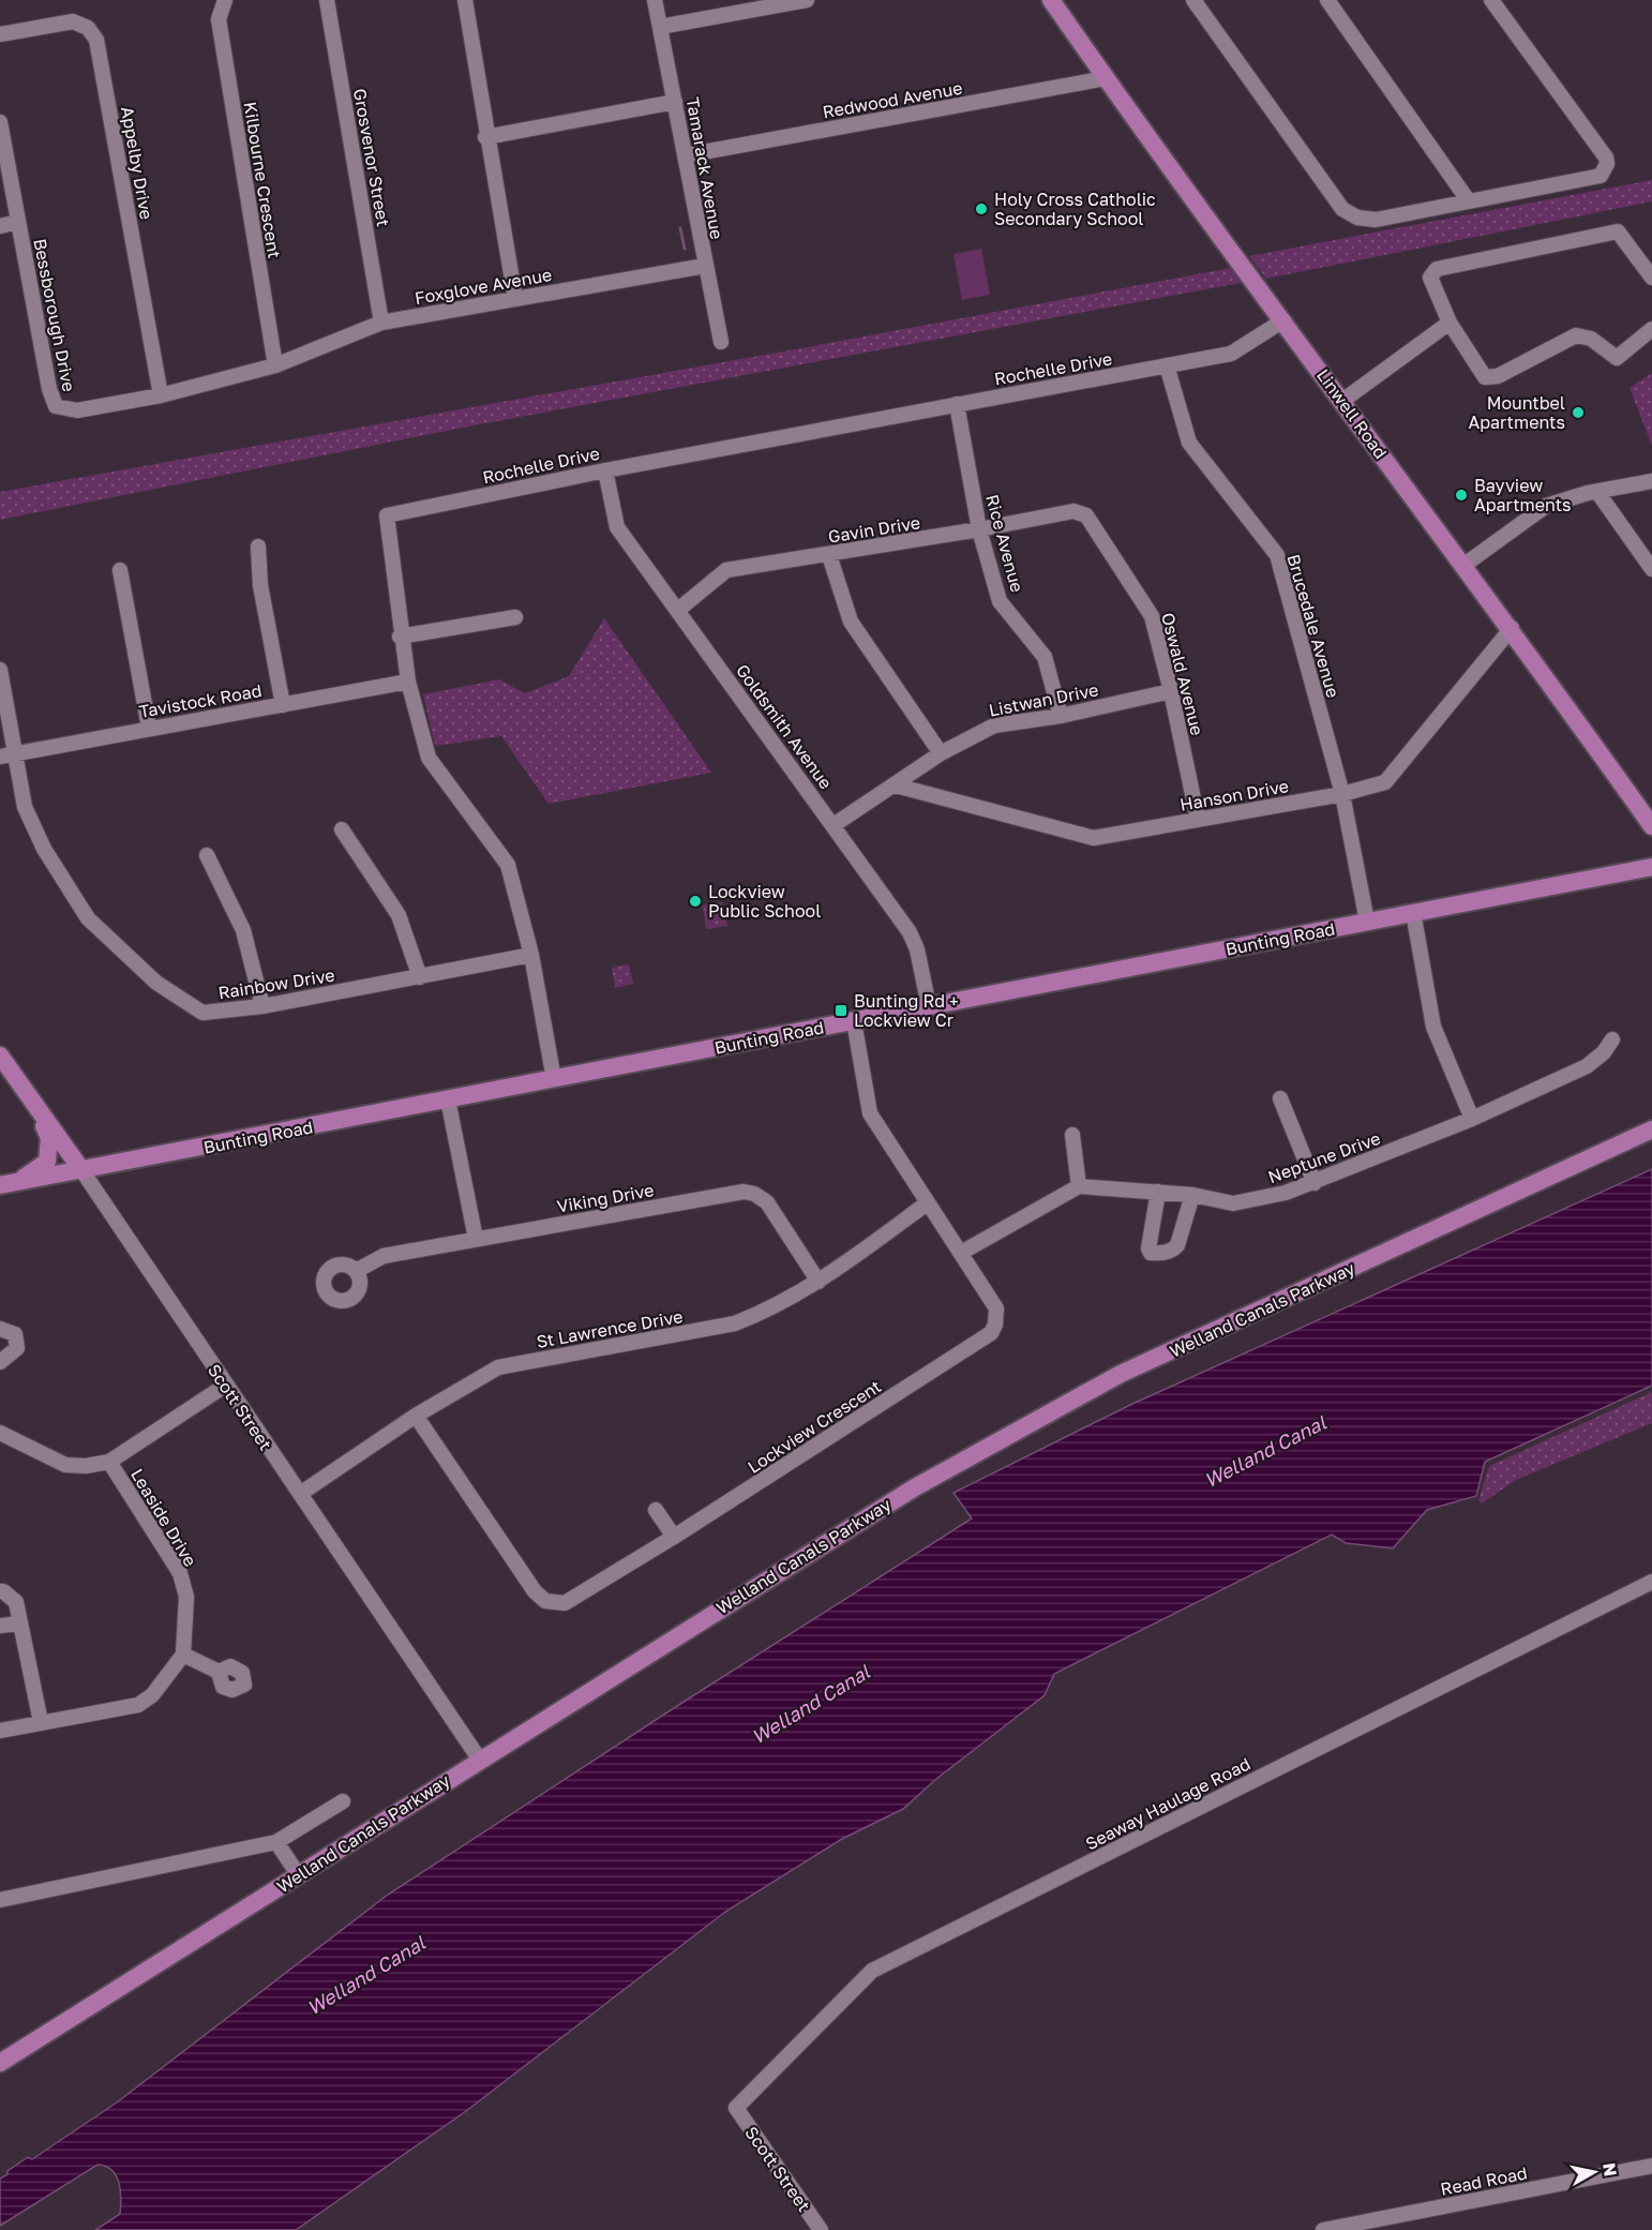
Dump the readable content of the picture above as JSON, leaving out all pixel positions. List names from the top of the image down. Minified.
{"streets":{"main road":["Linwell Road","Bunting Road","Welland Canals Parkway","Scott Street"],"street":["Redwood Avenue","Grosvenor Street","Appelby Drive","Tamarack Avenue","Kilbourne Crescent","Foxglove Avenue","Bessborough Drive","Rochelle Drive","Gavin Drive","Rice Avenue","Brucedale Avenue","Oswald Avenue","Listwan Drive","Tavistock Road","Goldsmith Avenue","Hanson Drive","Rainbow Drive","Neptune Drive","Viking Drive","St Lawrence Drive","Lockview Crescent","Leaside Drive","Seaway Haulage Road","Read Road"]},"crossings":[["Redwood Avenue","Tamarack Avenue"],["Redwood Avenue","Linwell Road"],["Grosvenor Street","Foxglove Avenue"],["Appelby Drive","Bessborough Drive"],["Tamarack Avenue","Foxglove Avenue"],["Kilbourne Crescent","Foxglove Avenue"],["Kilbourne Crescent","Bessborough Drive"],["Foxglove Avenue","Bessborough Drive"],["Rochelle Drive","Linwell Road"],["Rochelle Drive","Rice Avenue"],["Rochelle Drive","Brucedale Avenue"],["Rochelle Drive","Tavistock Road"],["Rochelle Drive","Goldsmith Avenue"],["Rochelle Drive","Bunting Road"],["Rochelle Drive","Rainbow Drive"],["Linwell Road","Hanson Drive"],["Gavin Drive","Rice Avenue"],["Gavin Drive","Oswald Avenue"],["Gavin Drive","Goldsmith Avenue"],["Rice Avenue","Listwan Drive"],["Brucedale Avenue","Hanson Drive"],["Brucedale Avenue","Bunting Road"],["Oswald Avenue","Listwan Drive"],["Oswald Avenue","Hanson Drive"],["Listwan Drive","Goldsmith Avenue"],["Listwan Drive","Hanson Drive"],["Tavistock Road","Rainbow Drive"],["Goldsmith Avenue","Bunting Road"],["Bunting Road","Scott Street"],["Bunting Road","Lockview Crescent"],["Viking Drive","St Lawrence Drive"],["Welland Canals Parkway","Scott Street"],["St Lawrence Drive","Scott Street"],["St Lawrence Drive","Lockview Crescent"],["Scott Street","Seaway Haulage Road"]],"water":["Welland Canal"],"places":{"other":["Holy Cross Catholic Secondary School","Mountbel Apartments","Bayview Apartments","Lockview Public School"],"transit":["Bunting Rd + Lockview Cr"]},"north":"right"}
